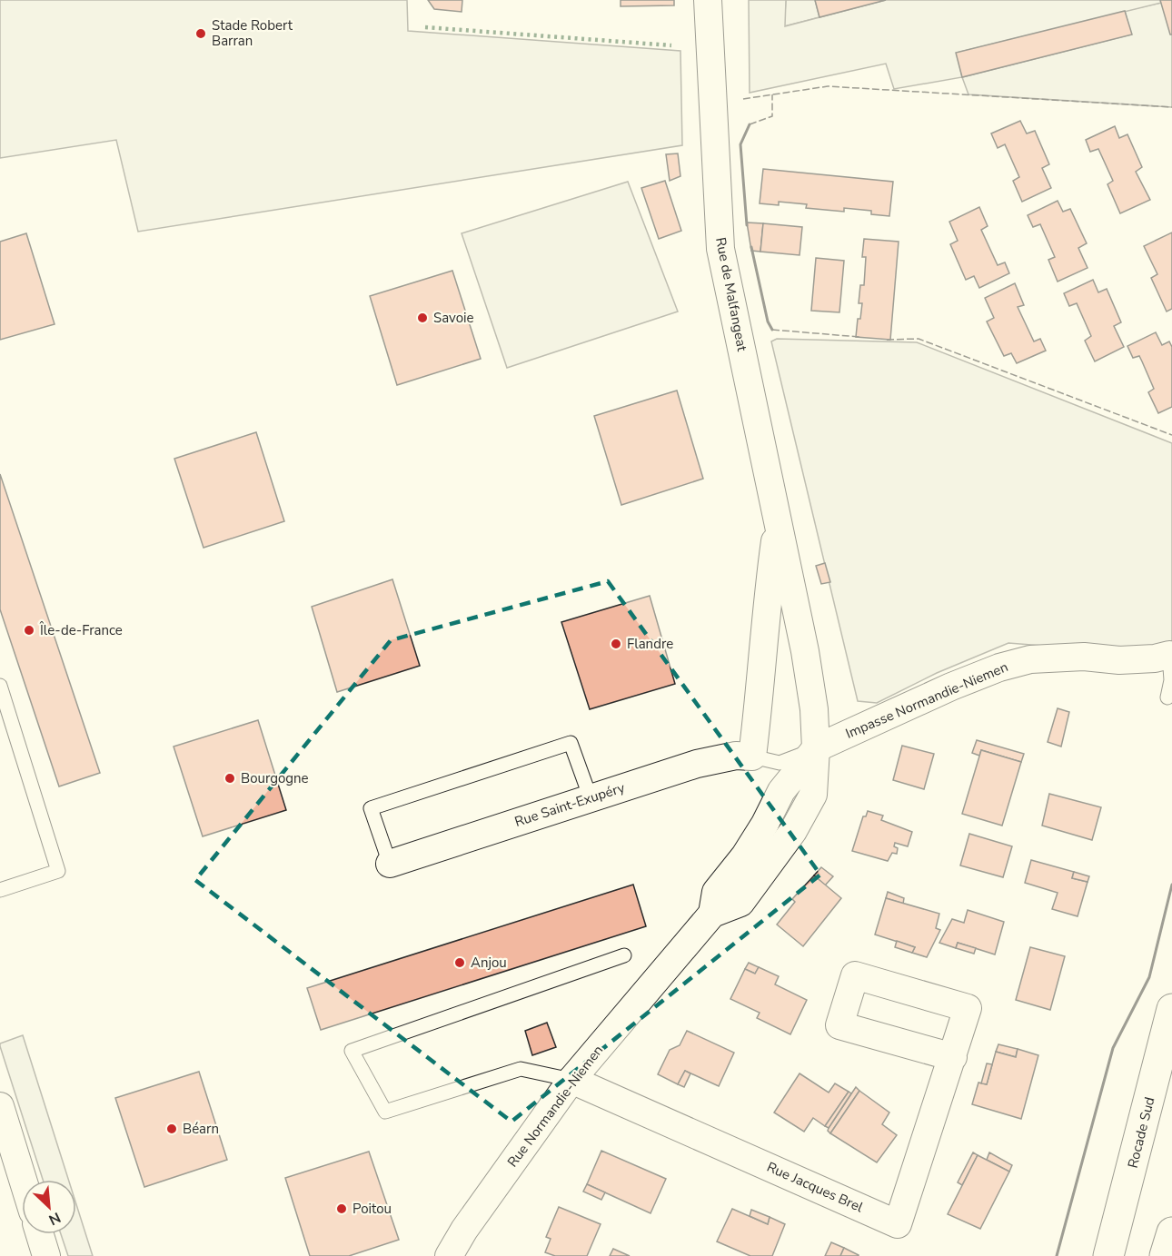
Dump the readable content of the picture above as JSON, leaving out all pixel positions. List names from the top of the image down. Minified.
{"streets":{"highway":["Rocade Sud"],"street":["Rue de Malfangeat","Impasse Normandie-Niemen","Rue Saint-Exupéry","Rue Normandie-Niemen","Rue Jacques Brel"]},"crossings":[["Rue de Malfangeat","Impasse Normandie-Niemen"],["Rue de Malfangeat","Rue Saint-Exupéry"],["Rue de Malfangeat","Rue Normandie-Niemen"],["Impasse Normandie-Niemen","Rue Normandie-Niemen"],["Rue Normandie-Niemen","Rue Jacques Brel"]],"places":["Stade Robert Barran","Savoie","Île-de-France","Flandre","Bourgogne","Anjou","Béarn","Poitou"],"north":"bottom right"}
